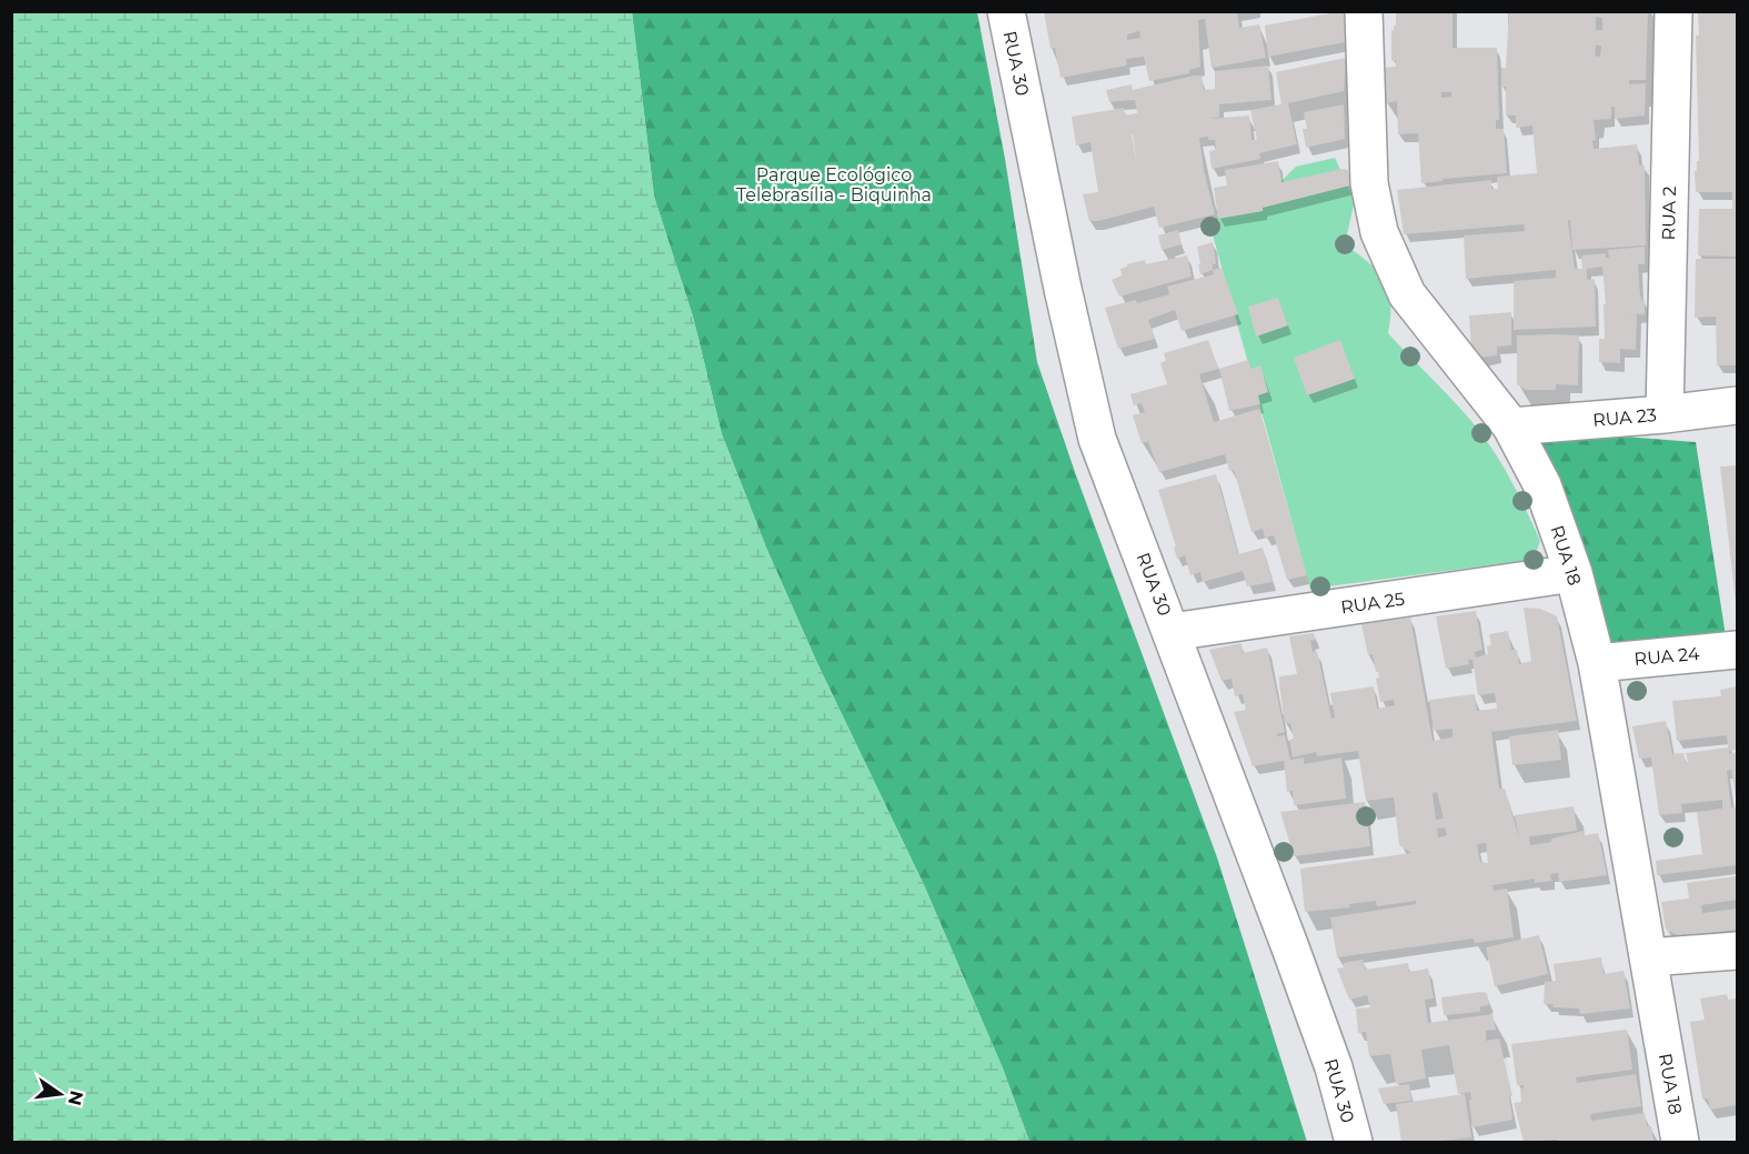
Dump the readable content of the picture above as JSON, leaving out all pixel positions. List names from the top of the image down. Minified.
{"streets":{"street":["RUA 30","RUA 2","RUA 23","RUA 18","RUA 25","RUA 24"]},"crossings":[["RUA 30","RUA 25"],["RUA 2","RUA 23"],["RUA 23","RUA 18"],["RUA 18","RUA 25"],["RUA 18","RUA 24"]],"parks":["Parque Ecológico Telebrasília - Biquinha"],"north":"right"}
